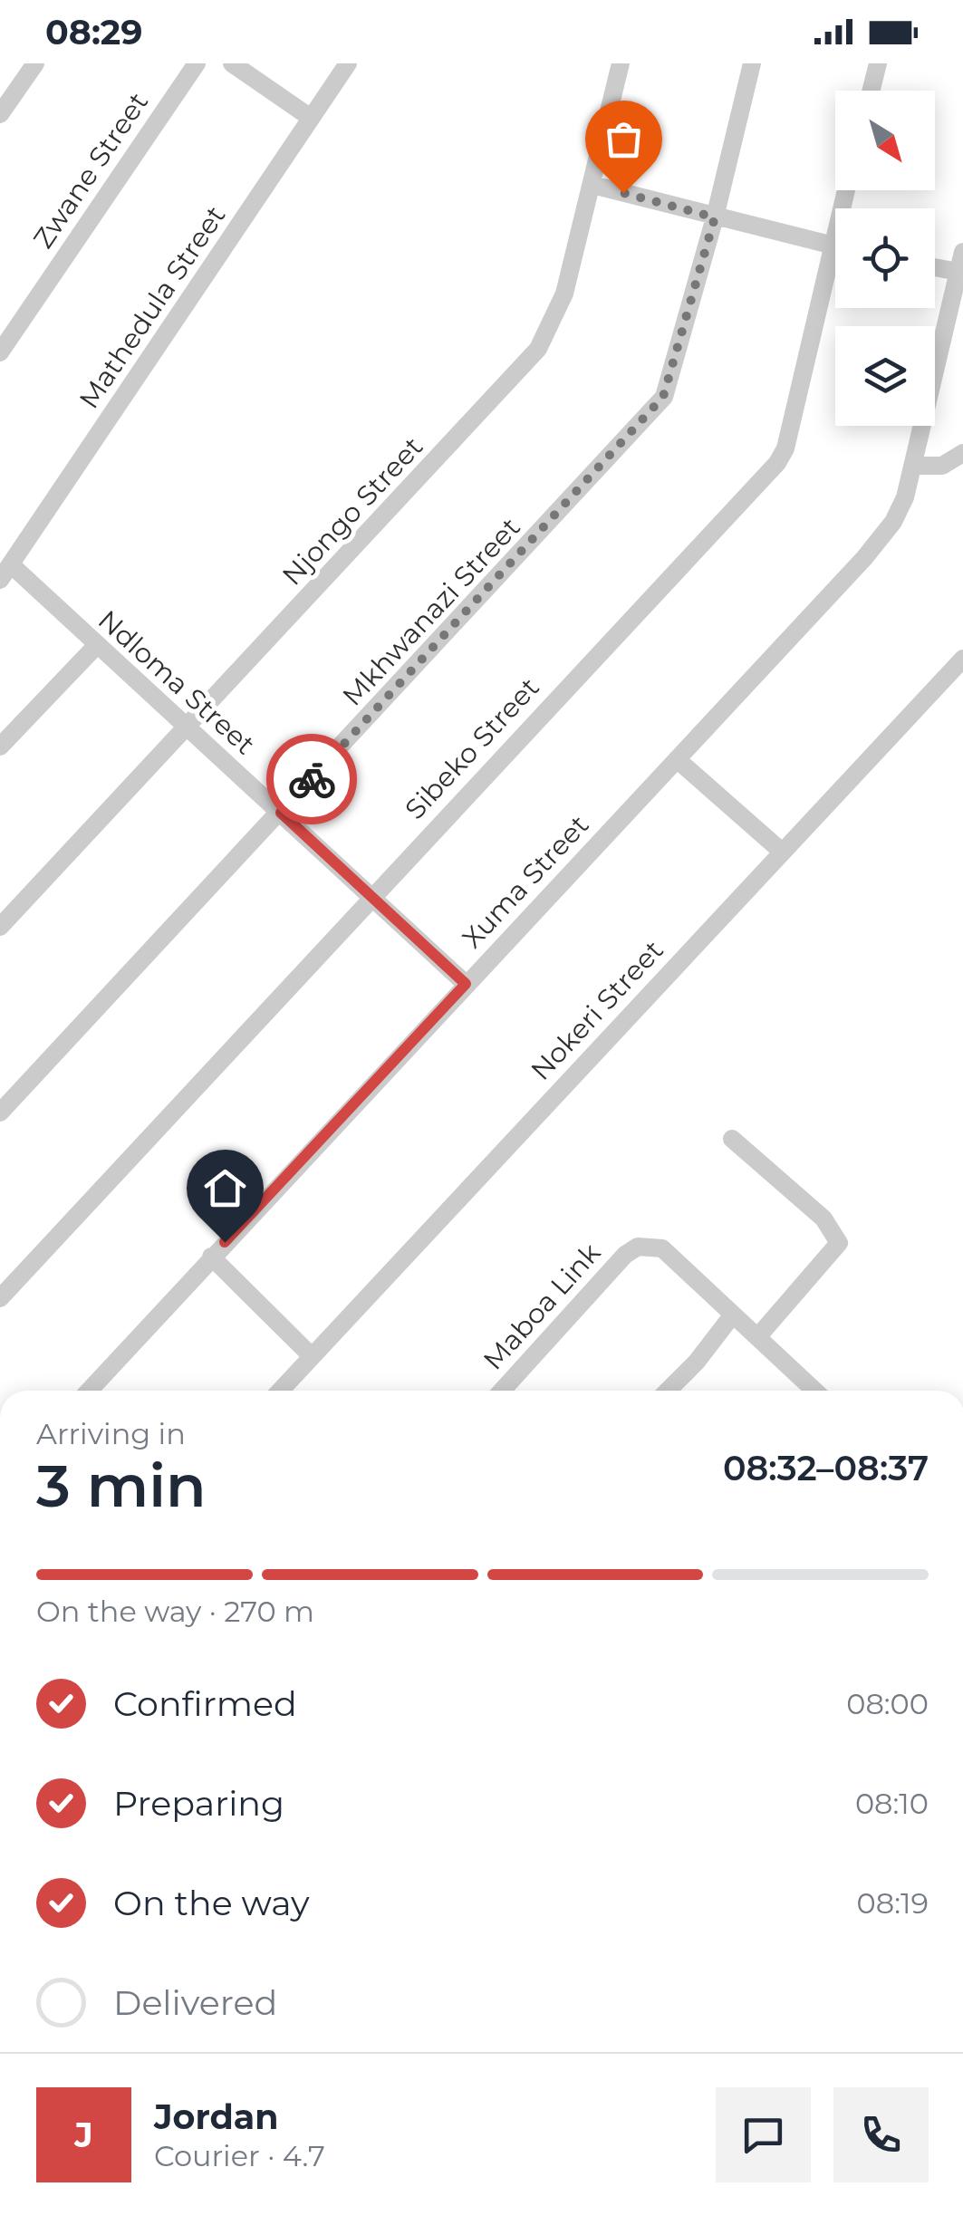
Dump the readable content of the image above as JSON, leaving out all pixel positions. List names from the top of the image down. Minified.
{"streets":{"street":["Zwane Street","Mathedula Street","Njongo Street","Mkhwanazi Street","Ndloma Street","Sibeko Street","Xuma Street","Nokeri Street","Maboa Link"]},"crossings":[["Mathedula Street","Ndloma Street"],["Njongo Street","Ndloma Street"],["Mkhwanazi Street","Ndloma Street"],["Ndloma Street","Sibeko Street"],["Ndloma Street","Xuma Street"]],"north":"bottom right","page":{"status":"08:29","heading":["3 min","Arriving in","08:32–08:37"],"panel":["Jordan","Courier · 4.7"],"bar":"On the way · 270 m","list":[["Confirmed","08:00"],["Preparing","08:10"],["On the way","08:19"],"Delivered"],"round":"J"}}
